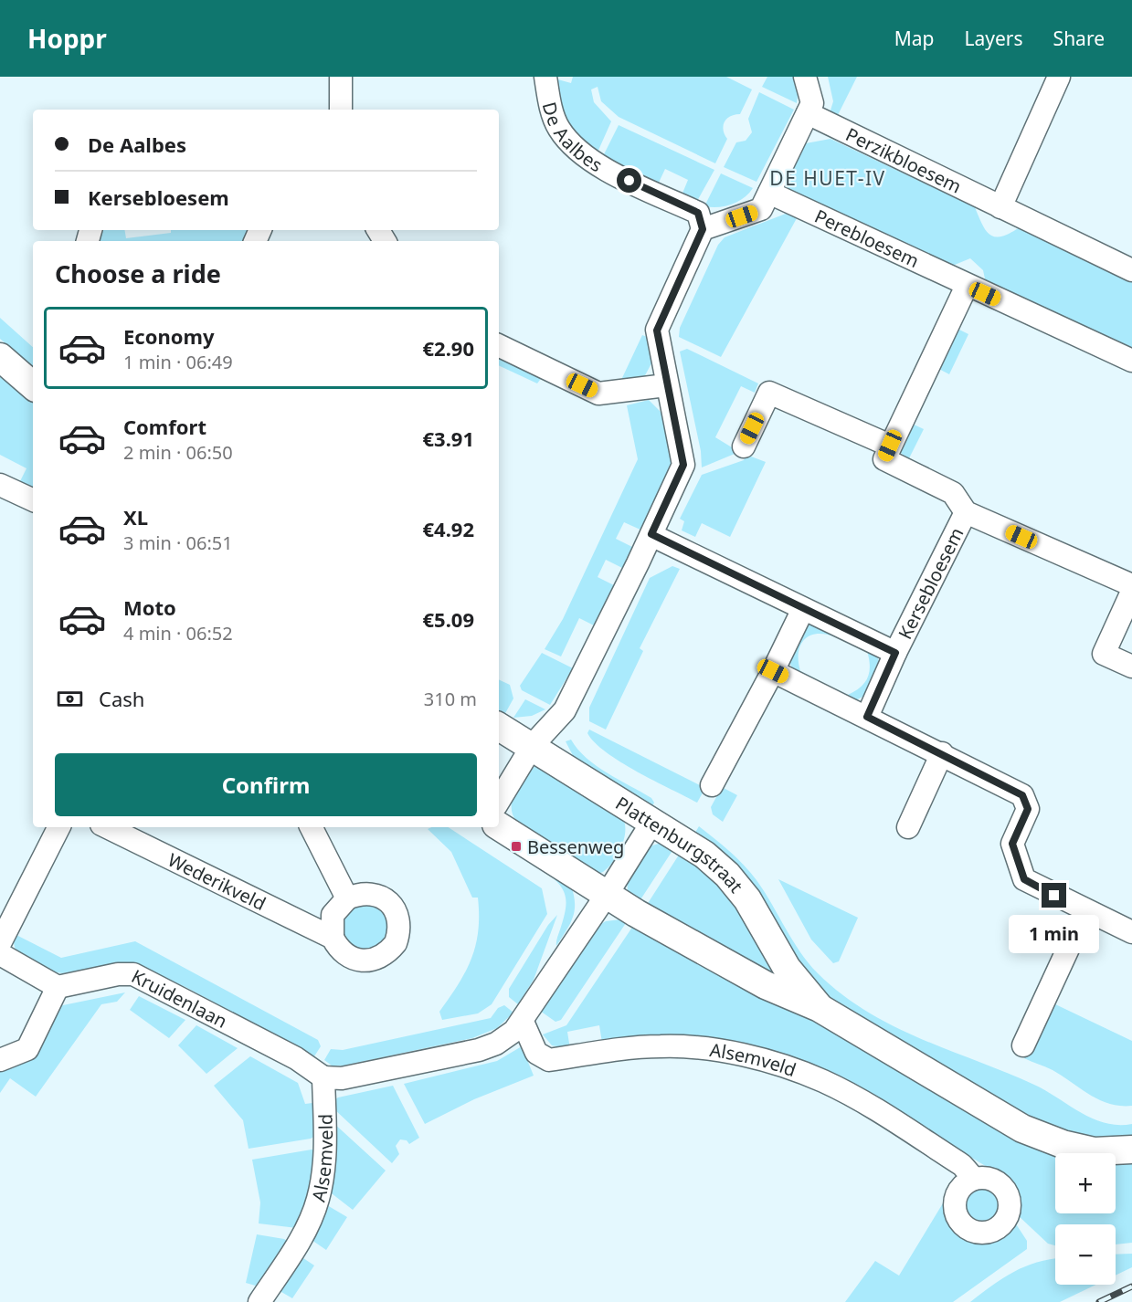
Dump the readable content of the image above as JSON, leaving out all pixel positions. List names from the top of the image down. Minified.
{"streets":{"street":["De Aalbes","Perzikbloesem","Perebloesem","Kersebloesem","Plattenburgstraat","Wederikveld","Kruidenlaan","Alsemveld"]},"crossings":[["Kruidenlaan","Alsemveld"]],"districts":["DE HUET-IV"],"places":{"transit":["Bessenweg"]},"page":{"header":"Hoppr","nav":["Map","Layers","Share"],"banner":["De Aalbes","Kersebloesem"],"heading":"Choose a ride","list":[{"name":"Economy","note":"1 min · 06:49","value":"€2.90"},{"name":"Comfort","note":"2 min · 06:50","value":"€3.91"},{"name":"XL","note":"3 min · 06:51","value":"€4.92"},{"name":"Moto","note":"4 min · 06:52","value":"€5.09"}],"pay":["Cash","310 m"],"buttons":"Confirm","bubble":"1 min","map_buttons":["+","−"]}}
